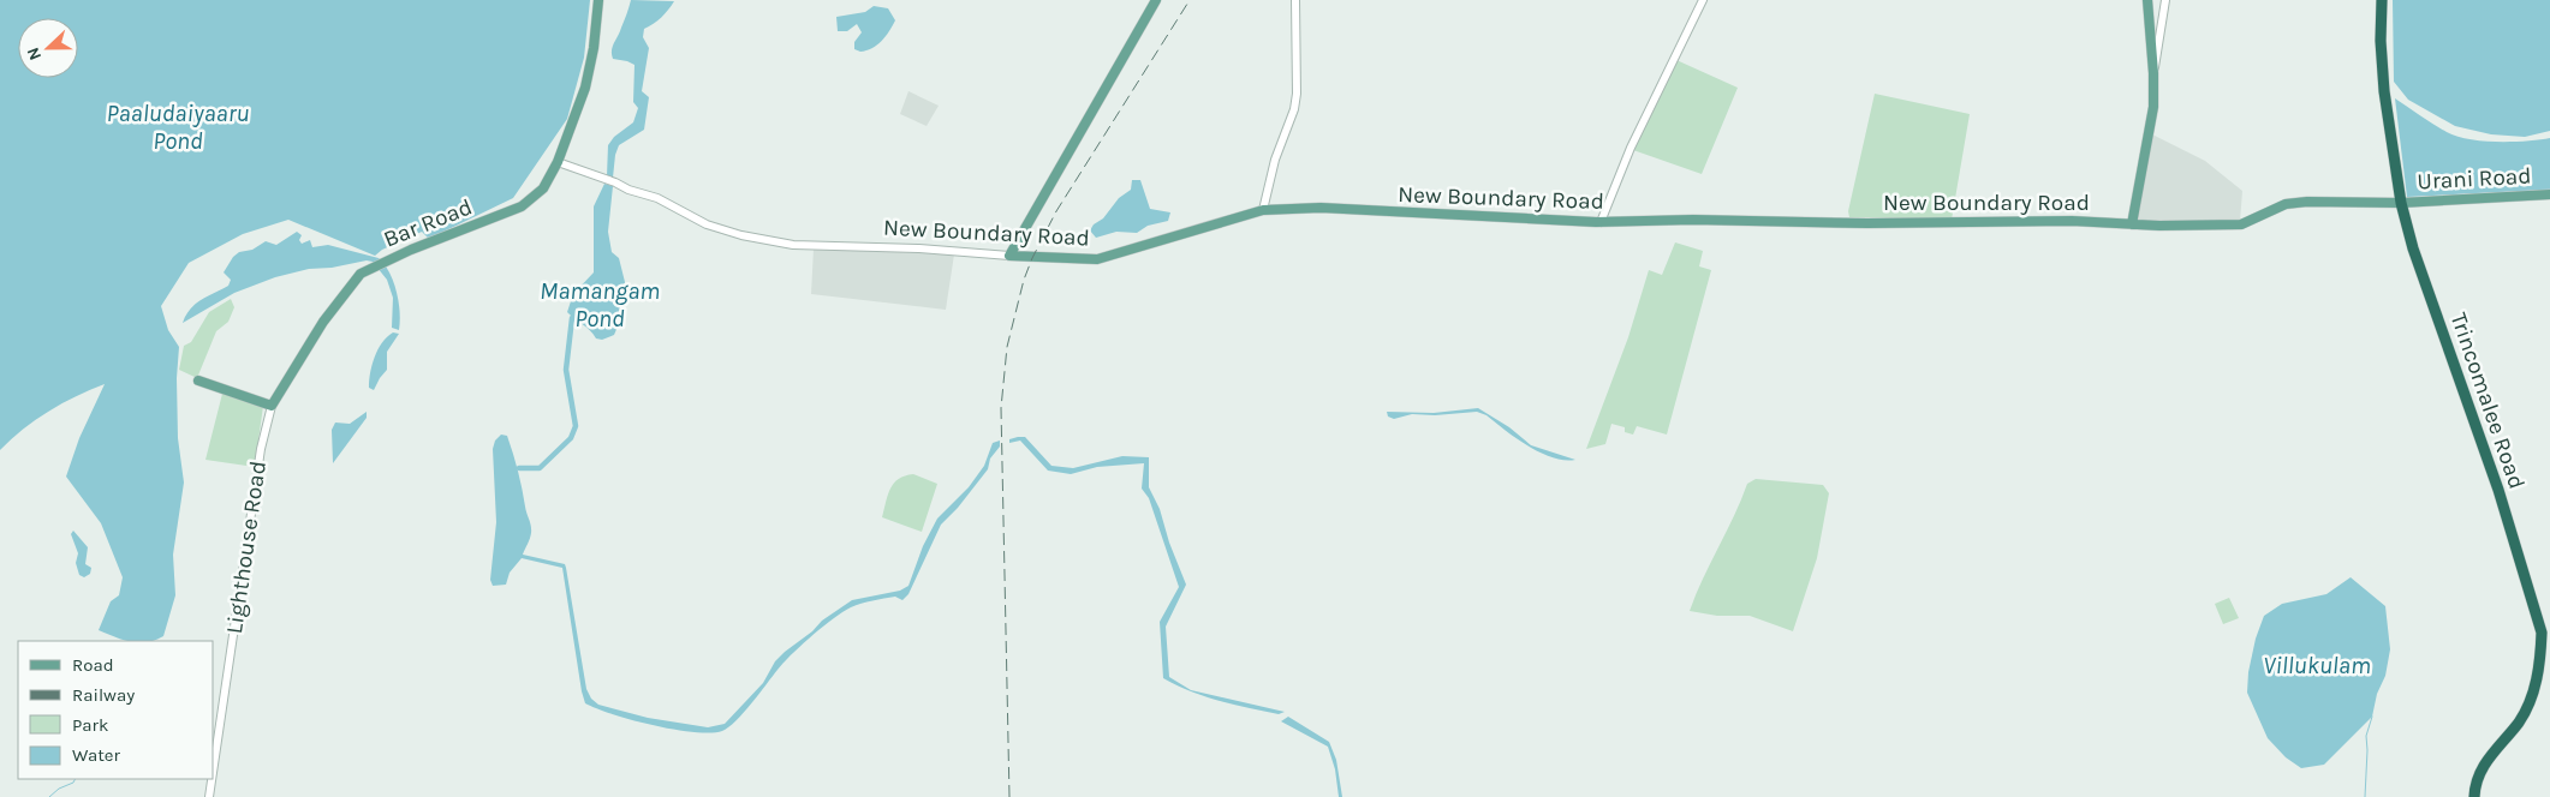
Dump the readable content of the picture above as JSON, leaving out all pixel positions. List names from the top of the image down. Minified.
{"streets":{"highway":["Trincomalee Road"],"main road":["Urani Road","New Boundary Road","Bar Road"],"street":["Lighthouse Road"]},"crossings":[["Urani Road","New Boundary Road"],["Urani Road","Trincomalee Road"],["New Boundary Road","Bar Road"],["New Boundary Road","Trincomalee Road"],["Bar Road","Lighthouse Road"]],"water":["Paaludaiyaaru Pond","Mamangam Pond","Villukulam"],"legend":["Road","Railway","Park","Water"],"north":"left"}
